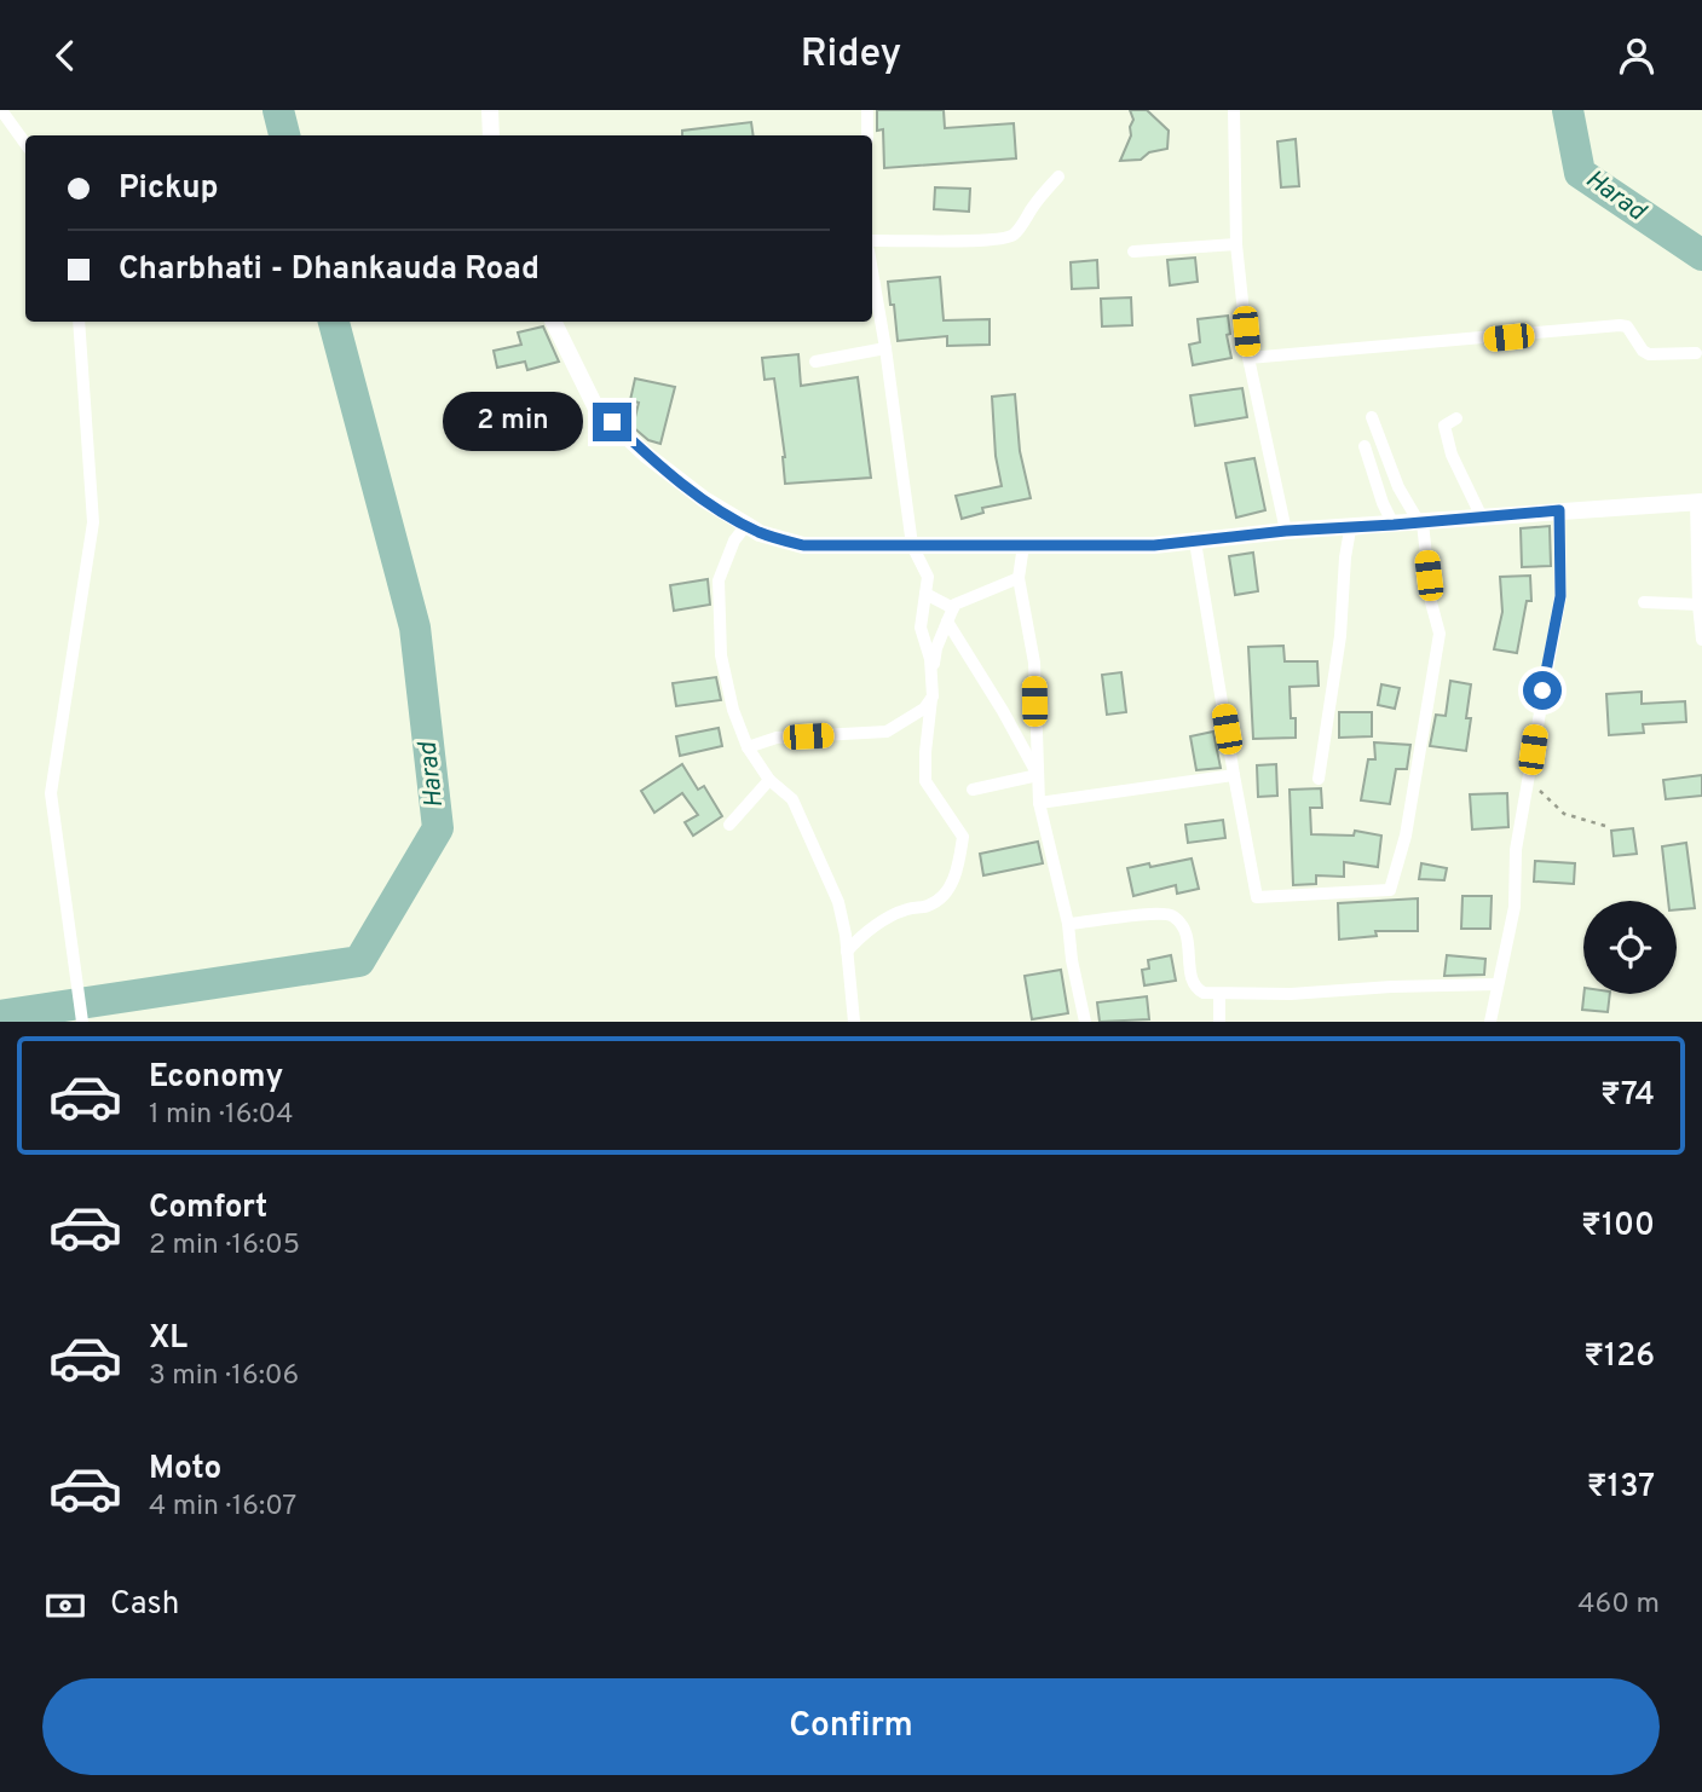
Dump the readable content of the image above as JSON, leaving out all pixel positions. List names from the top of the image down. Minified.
{"water":["Harad"],"page":{"header":"Ridey","banner":["Pickup","Charbhati - Dhankauda Road"],"bubble":"2 min","list":[{"name":"Economy","note":"1 min · 16:04","value":"₹74"},{"name":"Comfort","note":"2 min · 16:05","value":"₹100"},{"name":"XL","note":"3 min · 16:06","value":"₹126"},{"name":"Moto","note":"4 min · 16:07","value":"₹137"}],"pay":["Cash","460 m"],"buttons":"Confirm"}}
